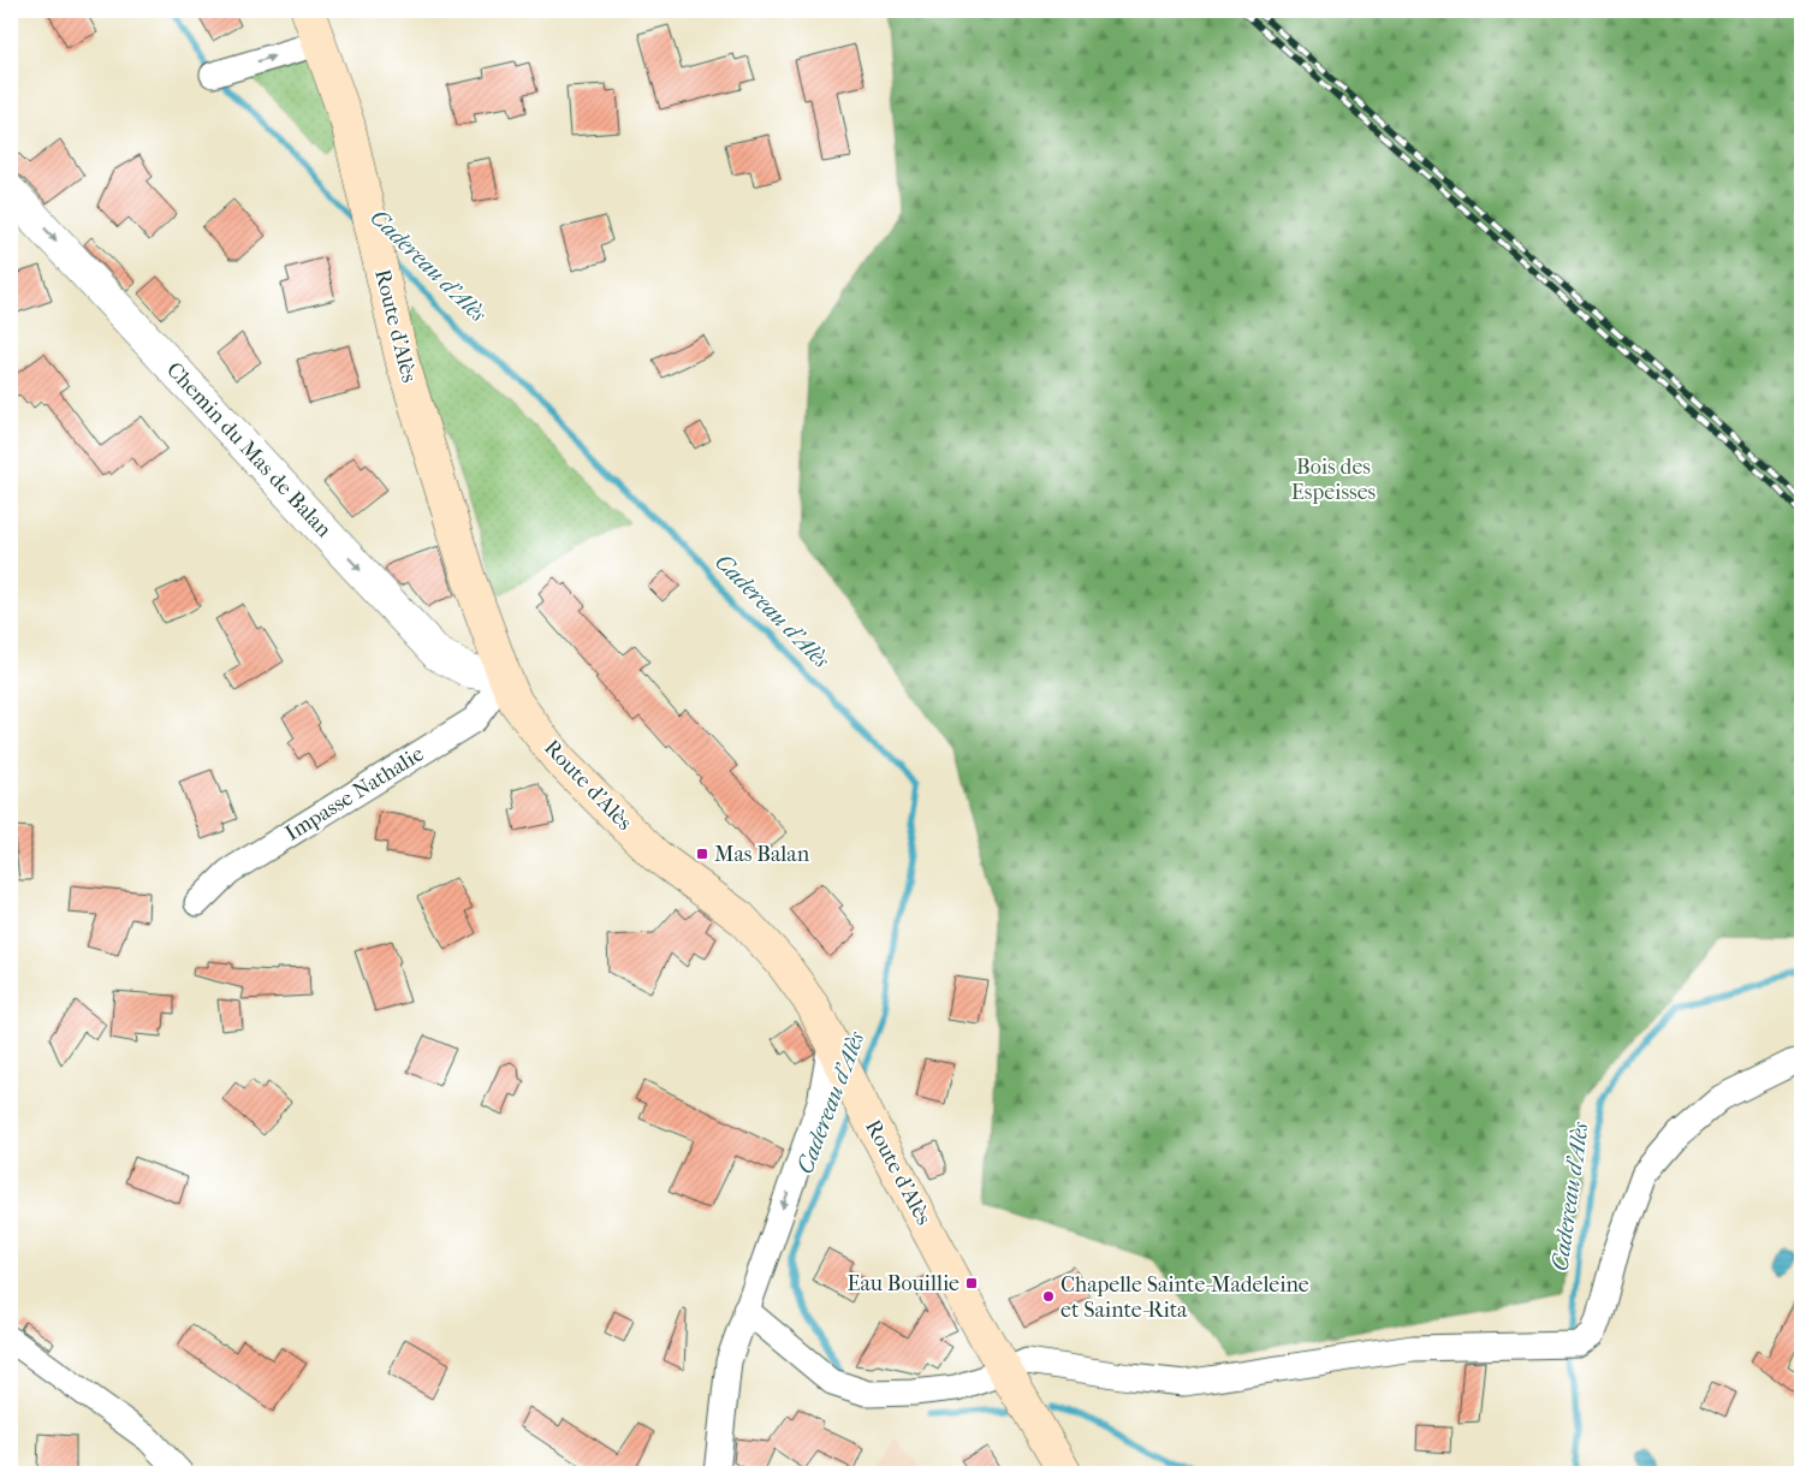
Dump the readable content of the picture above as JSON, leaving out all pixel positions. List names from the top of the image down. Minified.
{"streets":{"main road":["Route d'Alès"],"street":["Chemin du Mas de Balan","Impasse Nathalie"]},"crossings":[["Route d'Alès","Chemin du Mas de Balan"],["Route d'Alès","Impasse Nathalie"],["Chemin du Mas de Balan","Impasse Nathalie"]],"one_way":["Chemin du Mas de Balan"],"water":["Cadereau d'Alès"],"parks":["Bois des Espeisses"],"places":{"transit":["Mas Balan","Eau Bouillie"],"other":["Chapelle Sainte-Madeleine et Sainte-Rita"]}}
